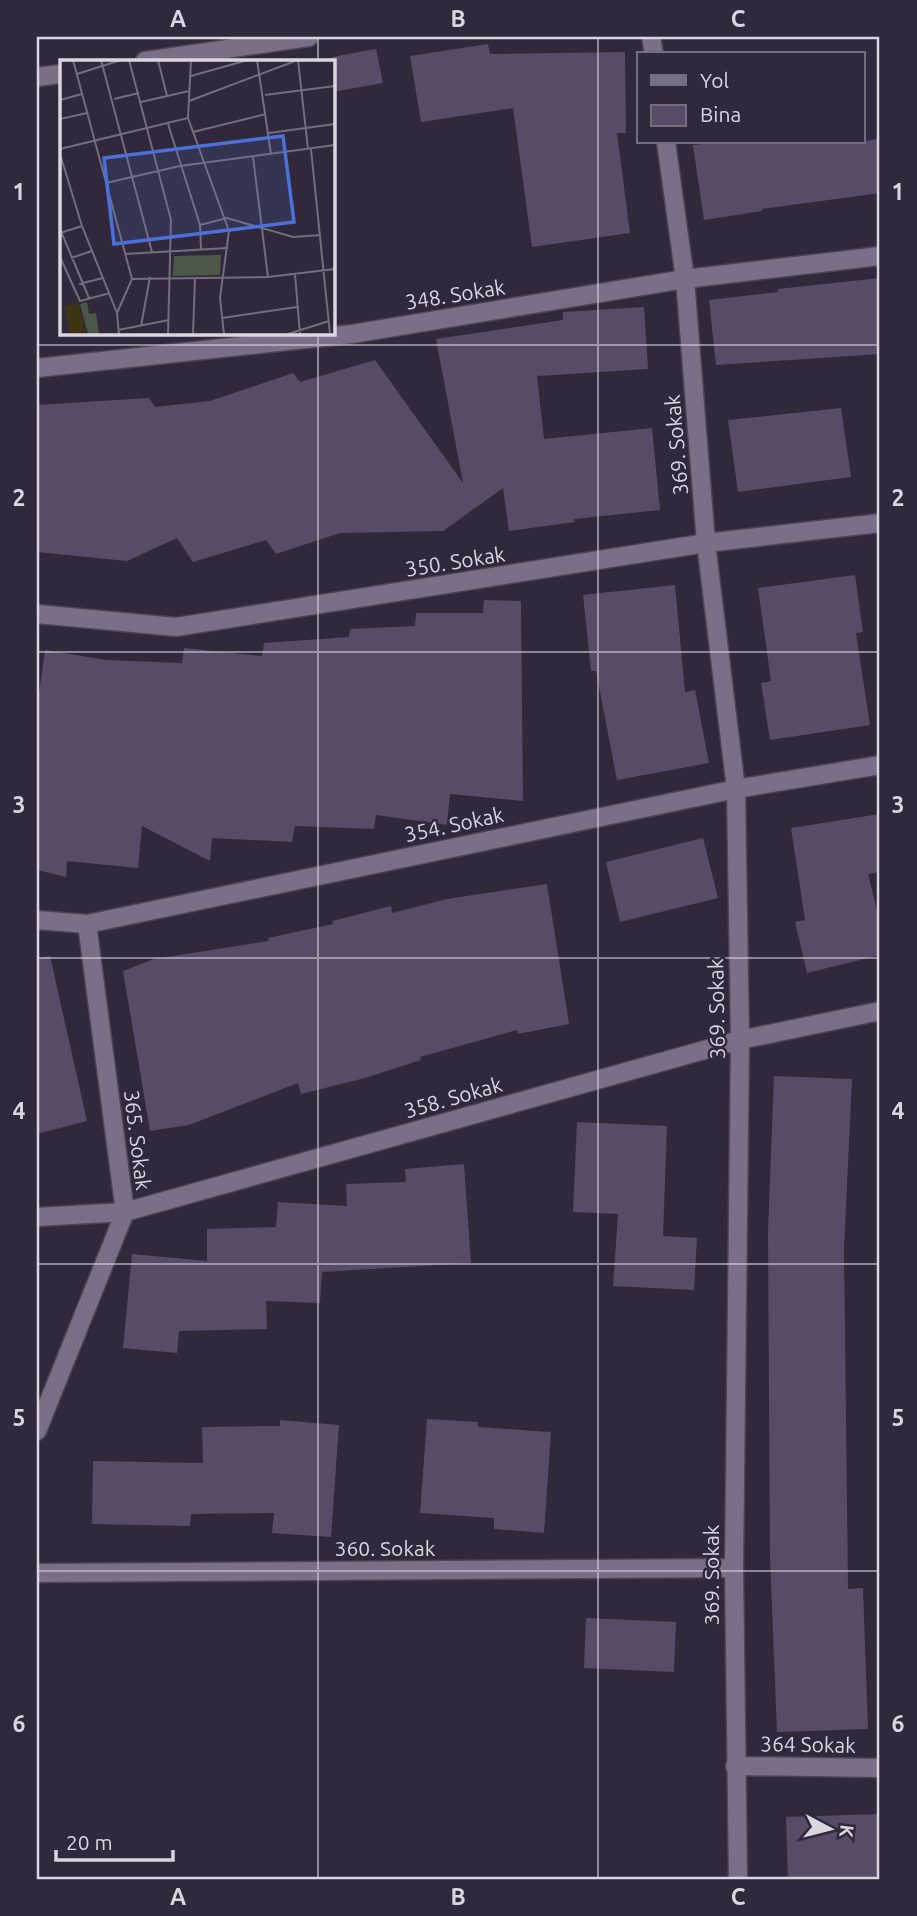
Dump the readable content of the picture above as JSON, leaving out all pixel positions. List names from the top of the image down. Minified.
{"streets":{"street":["348. Sokak","369. Sokak","350. Sokak","354. Sokak","358. Sokak","365. Sokak","360. Sokak","364 Sokak"]},"crossings":[["348. Sokak","369. Sokak"],["369. Sokak","350. Sokak"],["369. Sokak","354. Sokak"],["369. Sokak","358. Sokak"],["369. Sokak","360. Sokak"],["369. Sokak","364 Sokak"],["354. Sokak","365. Sokak"],["358. Sokak","365. Sokak"]],"legend":["Yol","Bina"],"scale_bar":"20 m","north":"right","grid":{"columns":["A","B","C"],"rows":["1","2","3","4","5","6"]}}
